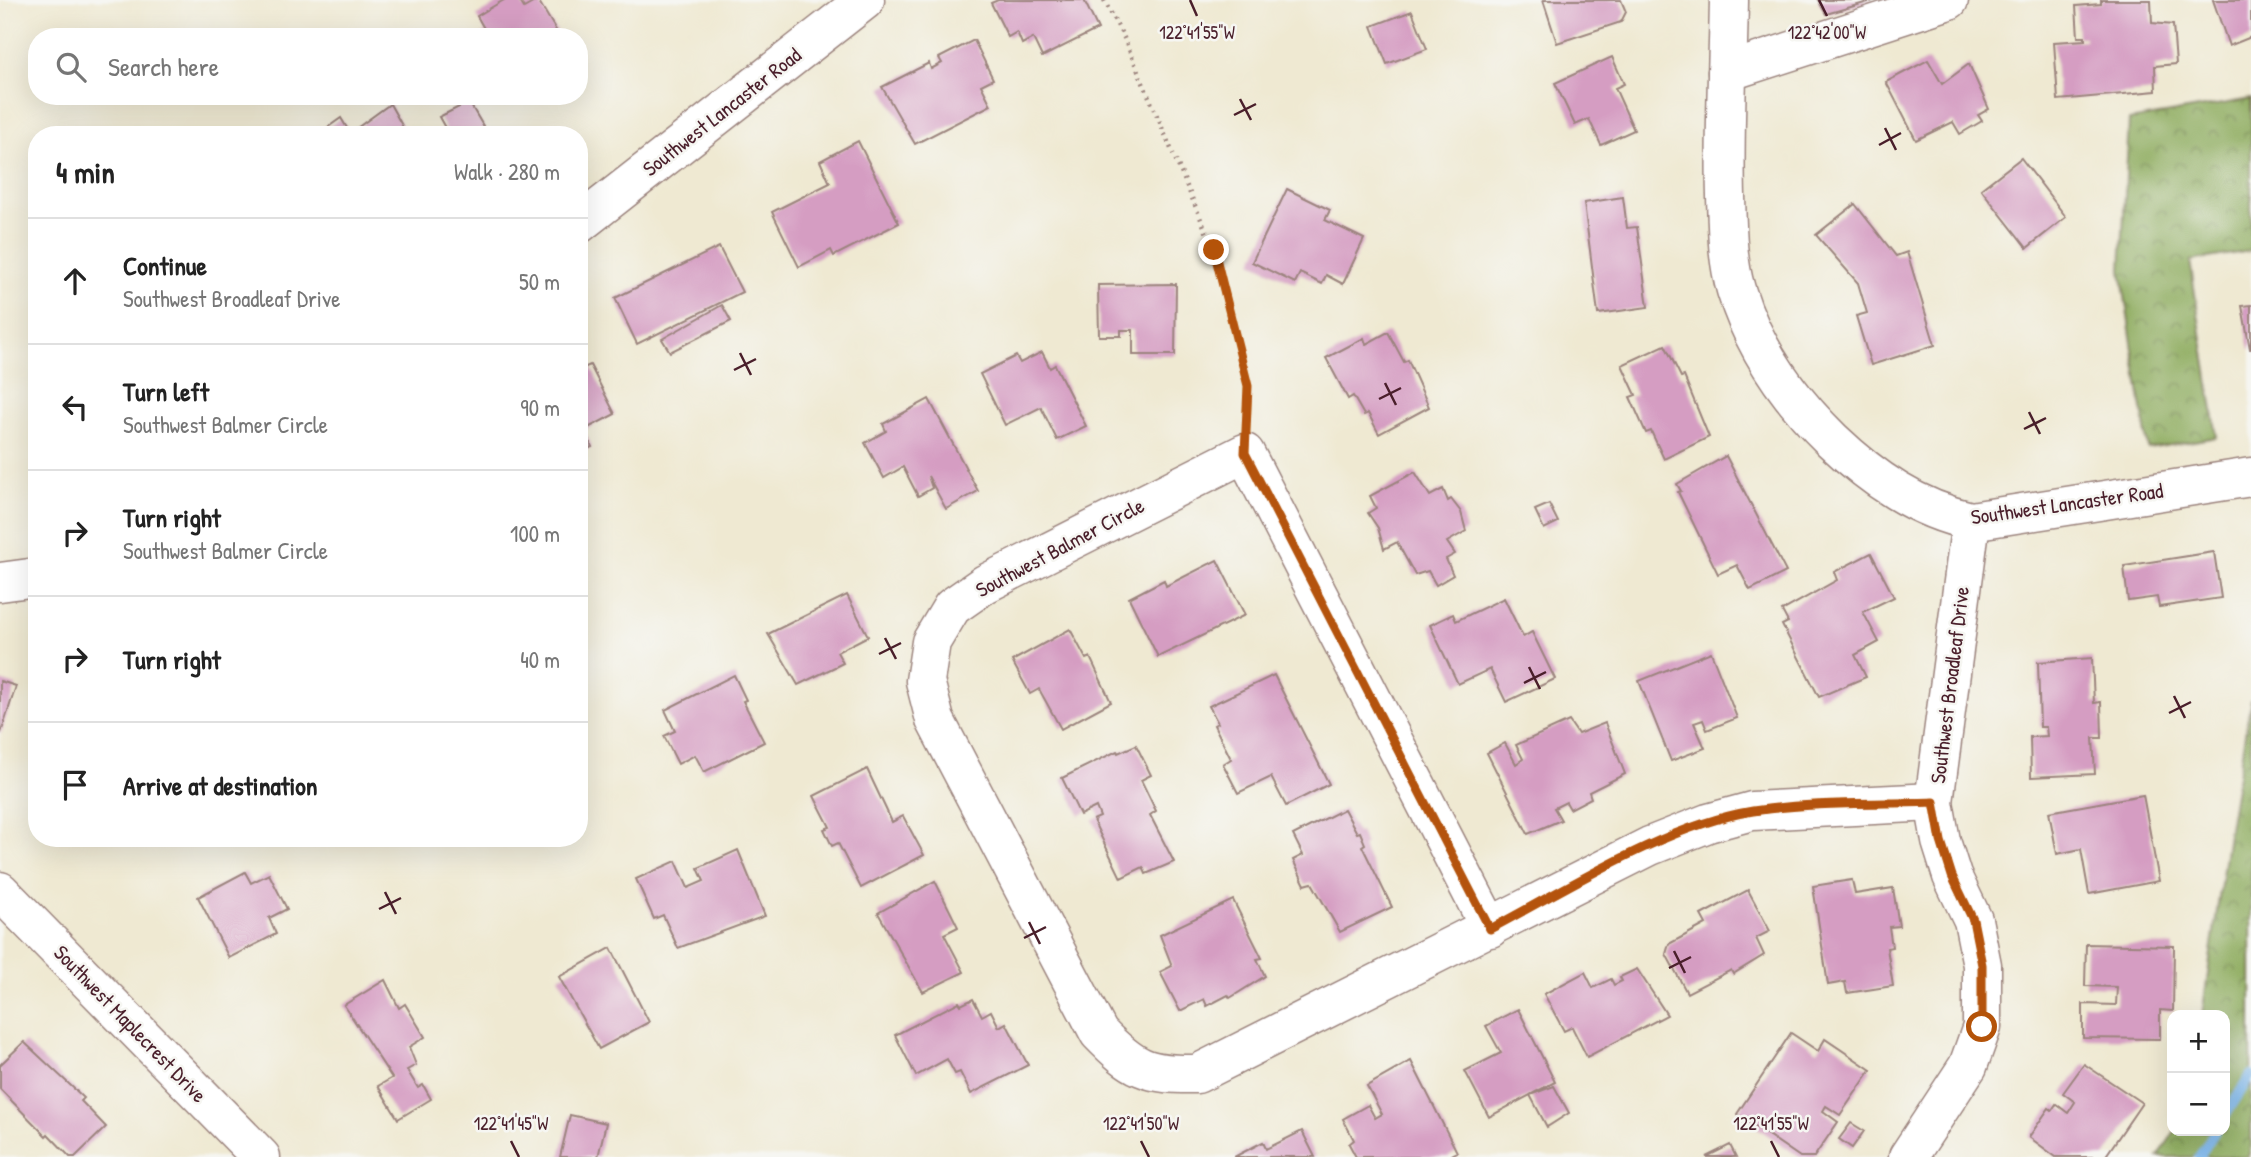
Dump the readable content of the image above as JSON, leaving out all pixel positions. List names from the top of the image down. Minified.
{"streets":{"street":["Southwest Lancaster Road","Southwest Balmer Circle","Southwest Broadleaf Drive","Southwest Maplecrest Drive"]},"crossings":[["Southwest Lancaster Road","Southwest Broadleaf Drive"],["Southwest Balmer Circle","Southwest Broadleaf Drive"]],"page":{"search":"Search here","heading":["4 min","Walk · 280 m"],"list":[["Continue","Southwest Broadleaf Drive","50 m"],["Turn left","Southwest Balmer Circle","90 m"],["Turn right","Southwest Balmer Circle","100 m"],["Turn right","40 m"],"Arrive at destination"],"map_buttons":["+","−"]},"coordinates":["122°41'55\"W","122°42'00\"W","122°41'45\"W","122°41'50\"W"]}
